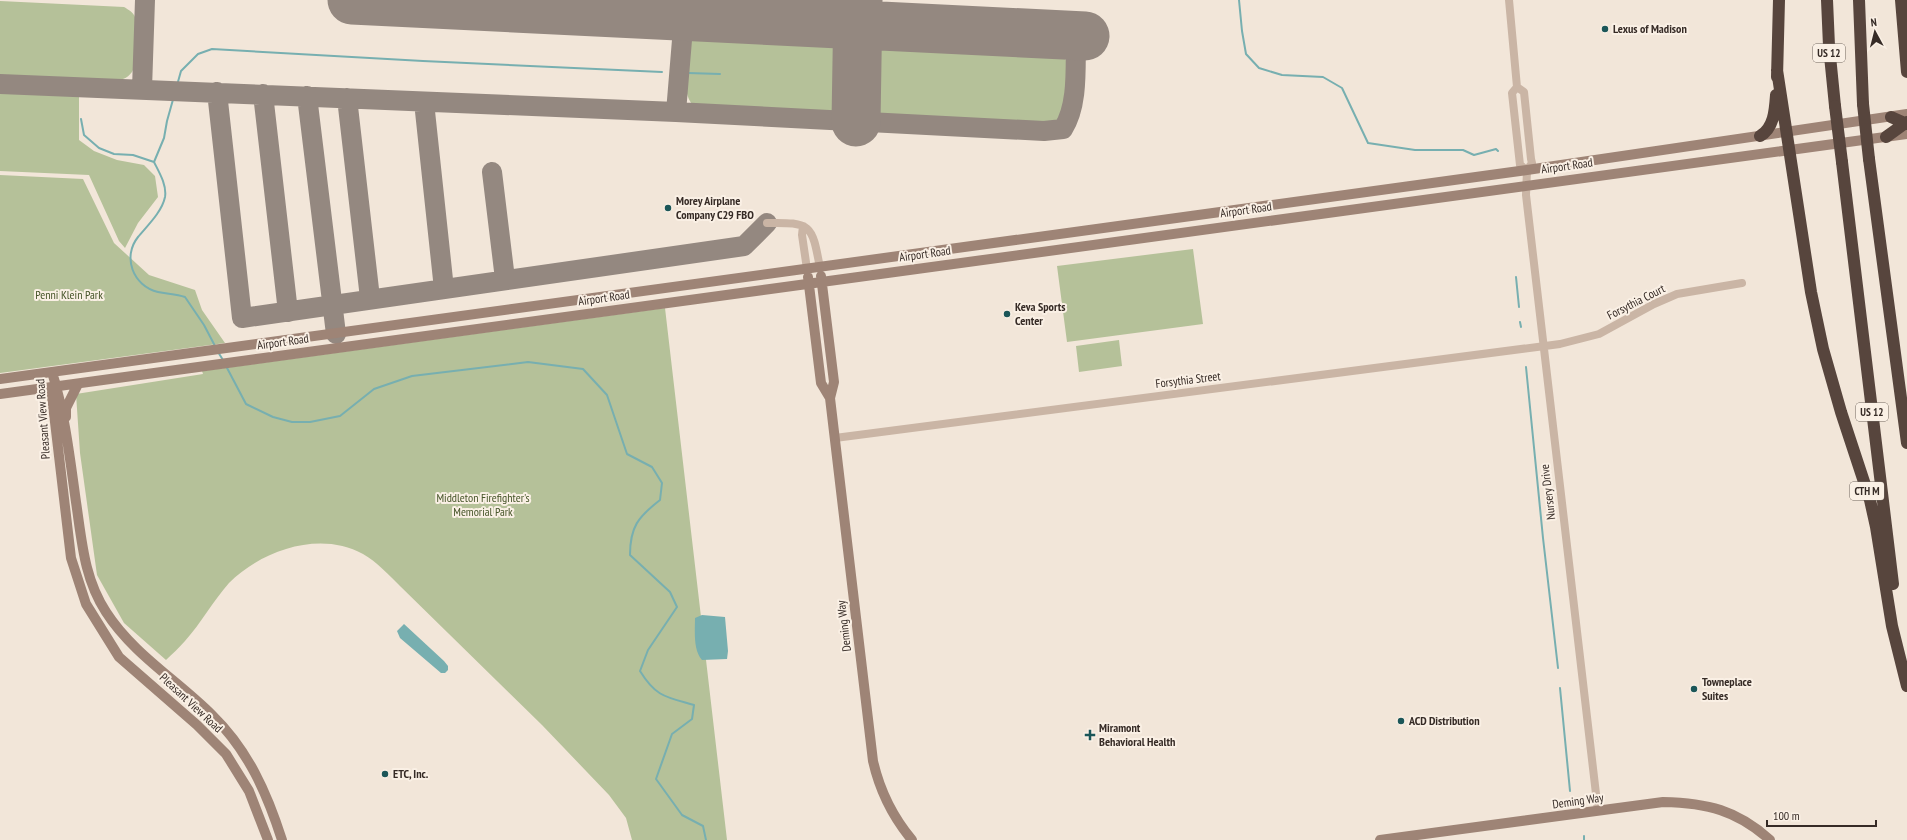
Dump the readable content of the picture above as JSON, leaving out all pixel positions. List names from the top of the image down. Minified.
{"streets":{"highway":["US 12","CTH M"],"street":["Airport Road","Forsythia Court","Forsythia Street","Pleasant View Road","Nursery Drive","Deming Way"]},"crossings":[["Airport Road","Pleasant View Road"],["Airport Road","CTH M"],["Airport Road","Nursery Drive"],["Airport Road","Deming Way"],["Forsythia Court","Forsythia Street"],["Forsythia Court","Nursery Drive"],["Forsythia Street","Nursery Drive"],["Forsythia Street","Deming Way"],["Nursery Drive","Deming Way"]],"parks":["Penni Klein Park","Middleton Firefighter's Memorial Park"],"places":{"other":["Lexus of Madison","Morey Airplane Company C29 FBO","Keva Sports Center","Towneplace Suites","ACD Distribution","ETC, Inc."],"health":["Miramont Behavioral Health"]},"scale_bar":"100 m","north":"top"}
